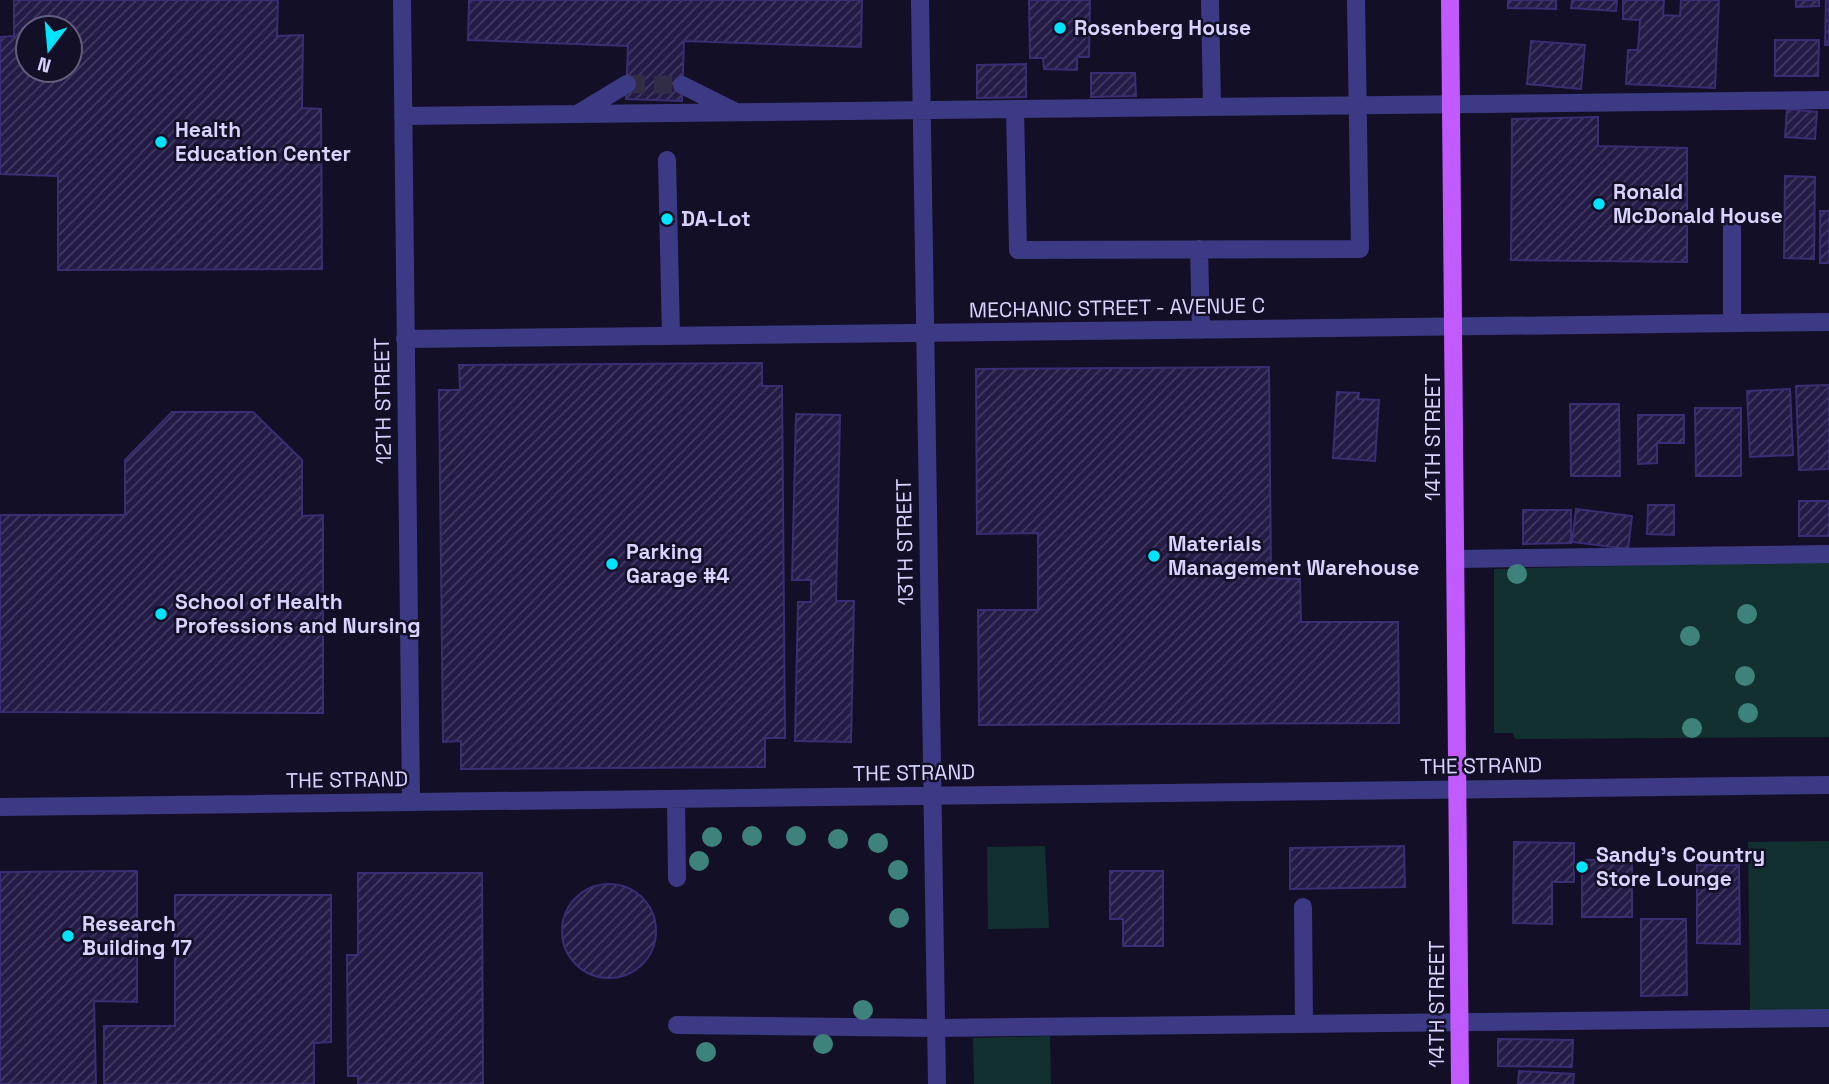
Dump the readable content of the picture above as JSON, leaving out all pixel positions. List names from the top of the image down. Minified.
{"streets":{"main road":["14TH STREET"],"street":["MECHANIC STREET - AVENUE C","12TH STREET","13TH STREET","THE STRAND"]},"crossings":[["MECHANIC STREET - AVENUE C","12TH STREET"],["MECHANIC STREET - AVENUE C","14TH STREET"],["MECHANIC STREET - AVENUE C","13TH STREET"],["12TH STREET","THE STRAND"],["14TH STREET","THE STRAND"],["13TH STREET","THE STRAND"]],"places":["Rosenberg House","Health Education Center","Ronald McDonald House","DA-Lot","Materials Management Warehouse","Parking Garage #4","School of Health Professions and Nursing","Sandy's Country Store Lounge","Research Building 17"],"north":"bottom"}
